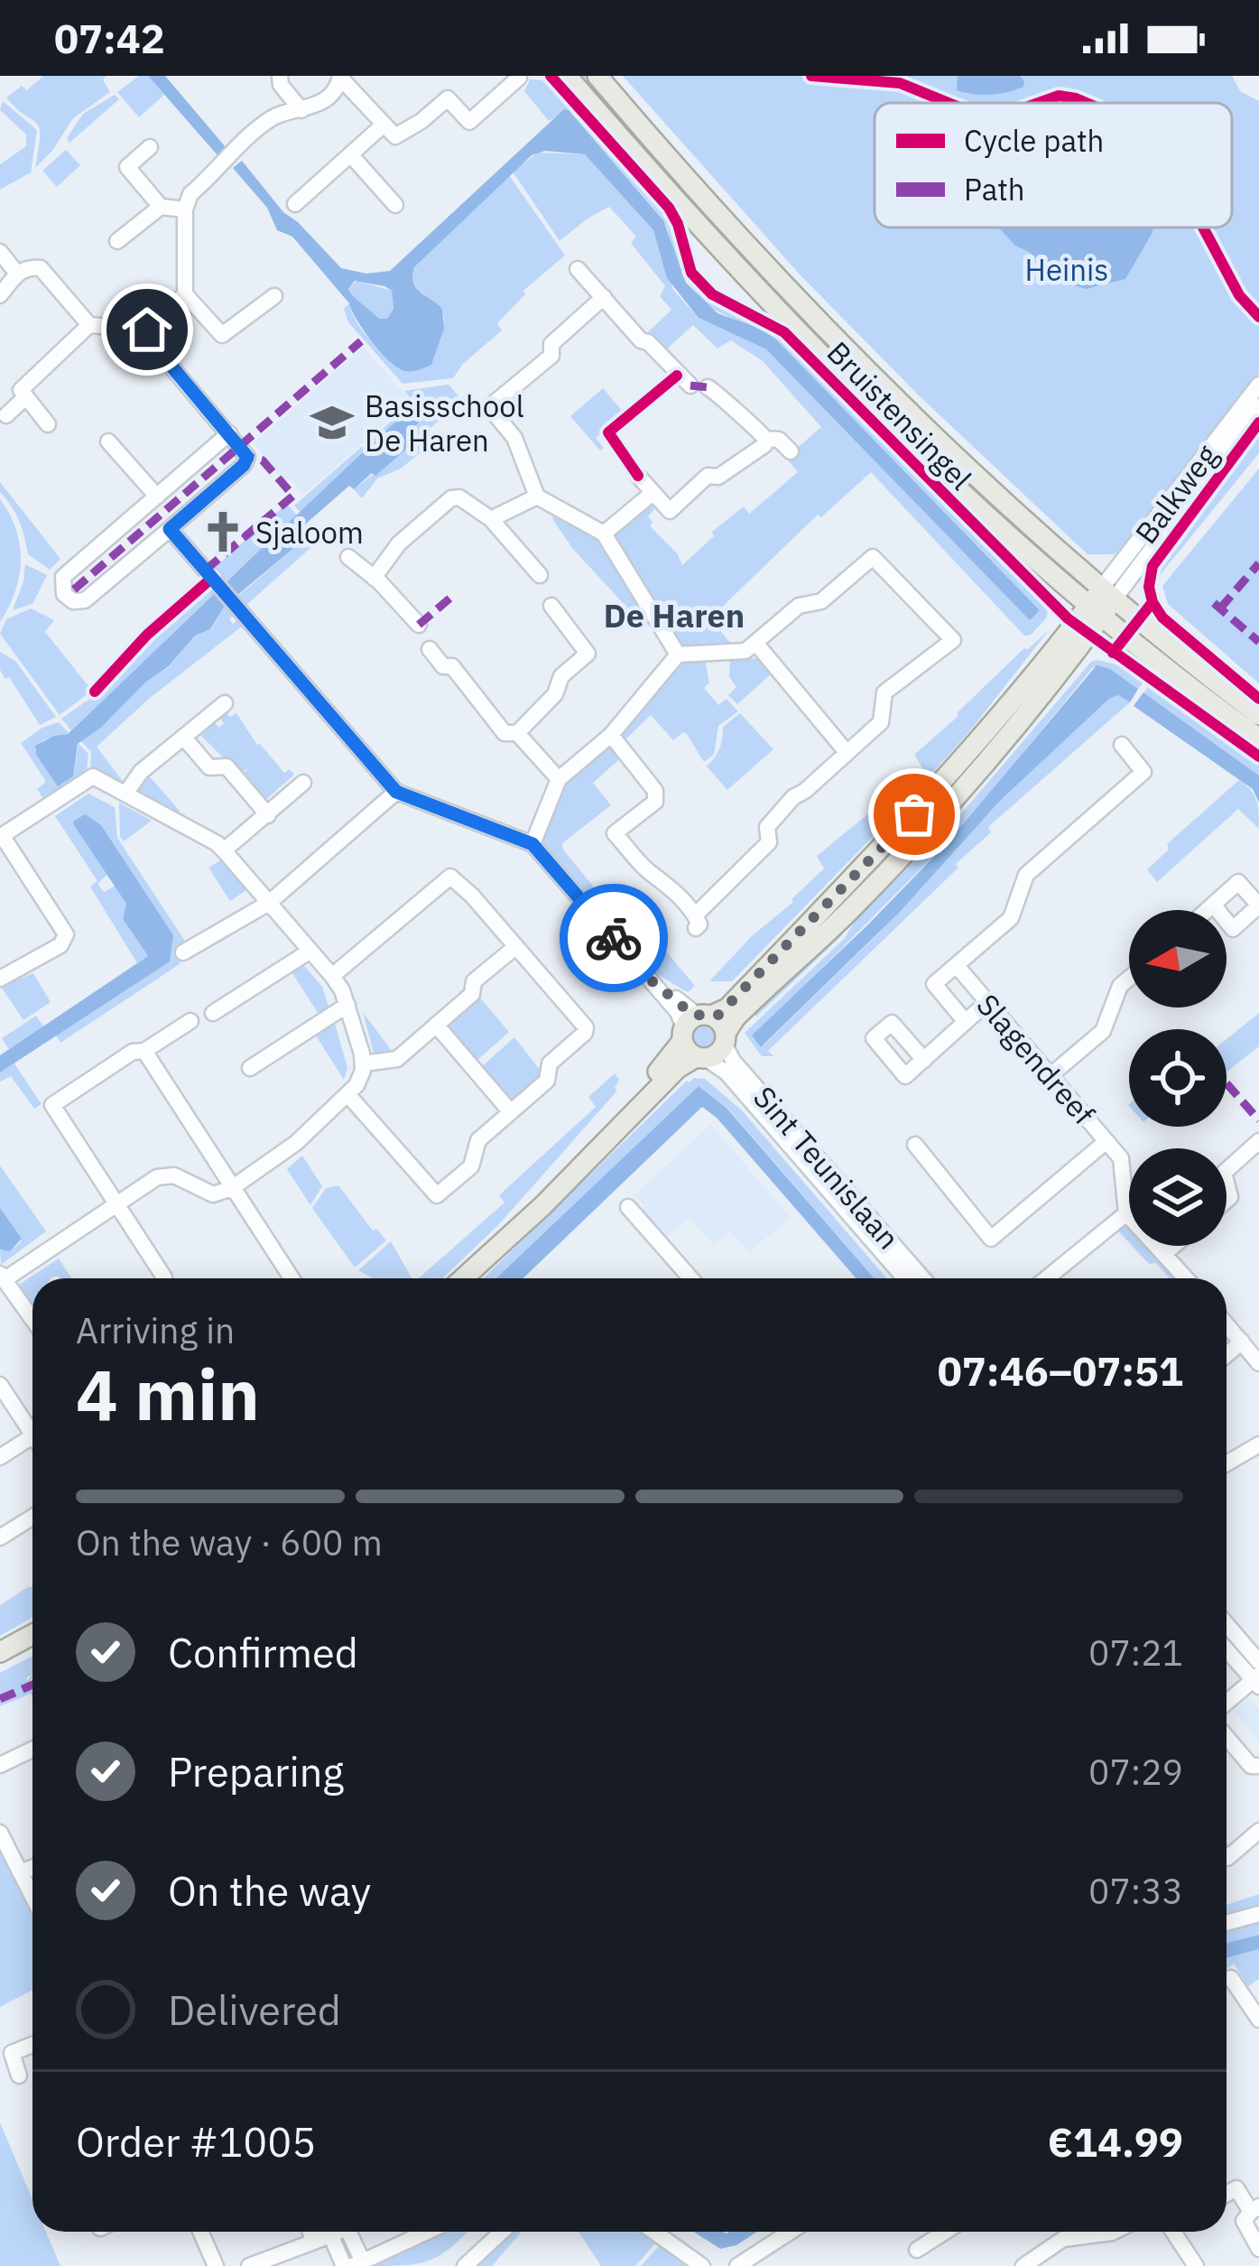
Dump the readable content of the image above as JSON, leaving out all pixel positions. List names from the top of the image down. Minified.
{"streets":{"main road":["Bruistensingel"],"street":["Balkweg","Slagendreef","Sint Teunislaan"]},"crossings":[["Bruistensingel","Balkweg"]],"districts":["De Haren"],"parks":["Heinis"],"places":{"school or university":["Basisschool De Haren"],"church":["Sjaloom"]},"legend":["Cycle path","Path"],"north":"left","page":{"status":"07:42","heading":["4 min","Arriving in","07:46–07:51"],"panel":["Order #1005","€14.99"],"bar":"On the way · 600 m","list":[["Confirmed","07:21"],["Preparing","07:29"],["On the way","07:33"],"Delivered"]}}
